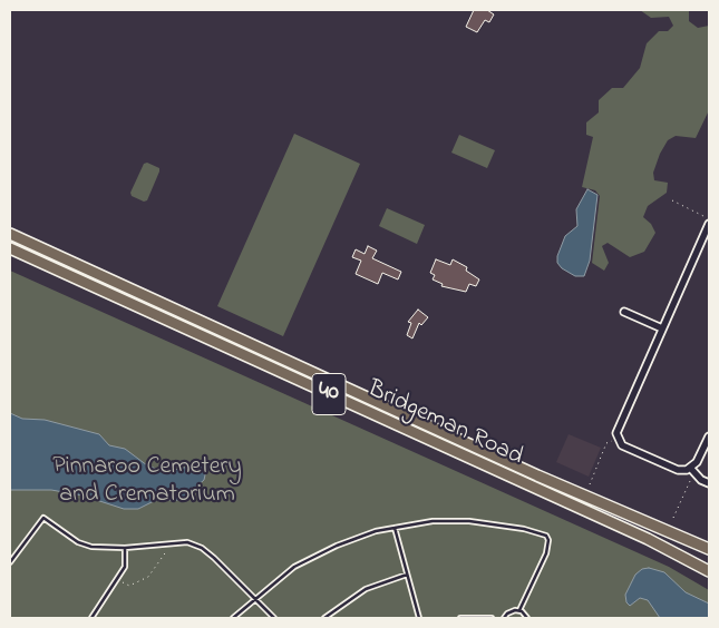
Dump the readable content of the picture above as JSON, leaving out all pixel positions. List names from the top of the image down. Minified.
{"streets":{"main road":["40","Bridgeman Road"]},"parks":["Pinnaroo Cemetery and Crematorium"]}
